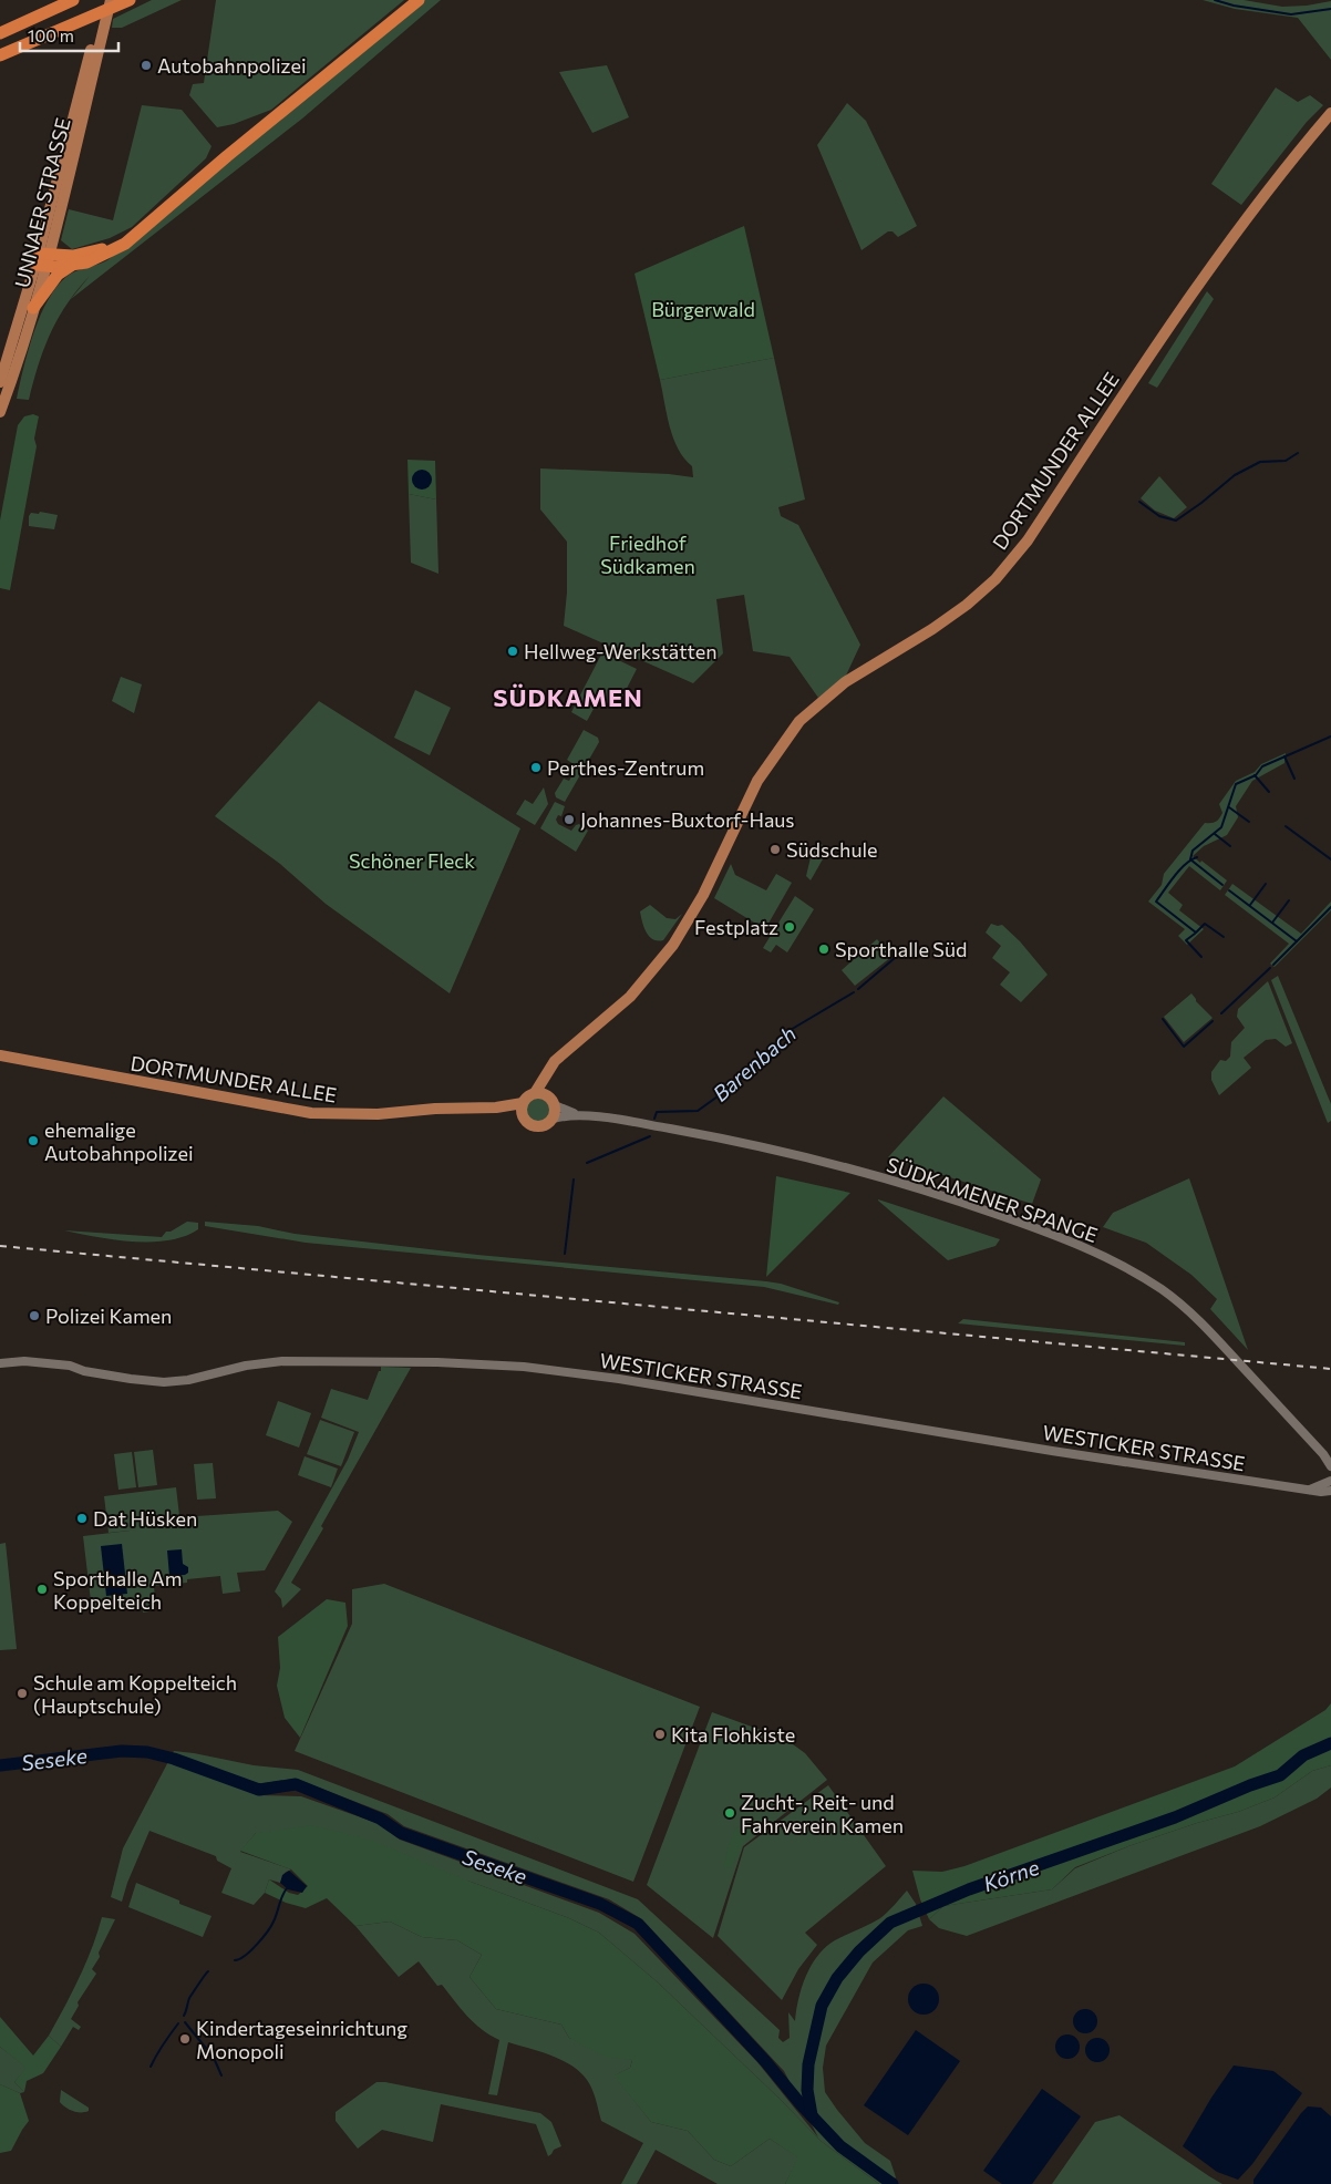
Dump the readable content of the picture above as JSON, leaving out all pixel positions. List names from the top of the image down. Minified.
{"streets":{"main road":["UNNAER STRASSE","DORTMUNDER ALLEE"],"street":["SÜDKAMENER SPANGE","WESTICKER STRASSE"]},"districts":["SÜDKAMEN"],"water":["Barenbach","Seseke","Körne"],"parks":["Bürgerwald","Friedhof Südkamen","Schöner Fleck"],"places":["Autobahnpolizei","Hellweg-Werkstätten","Perthes-Zentrum","Johannes-Buxtorf-Haus","Südschule","Festplatz","Sporthalle Süd","ehemalige Autobahnpolizei","Polizei Kamen","Dat Hüsken","Sporthalle Am Koppelteich","Schule am Koppelteich (Hauptschule)","Kita Flohkiste","Zucht-, Reit- und Fahrverein Kamen","Kindertageseinrichtung Monopoli"],"scale_bar":"100 m"}
